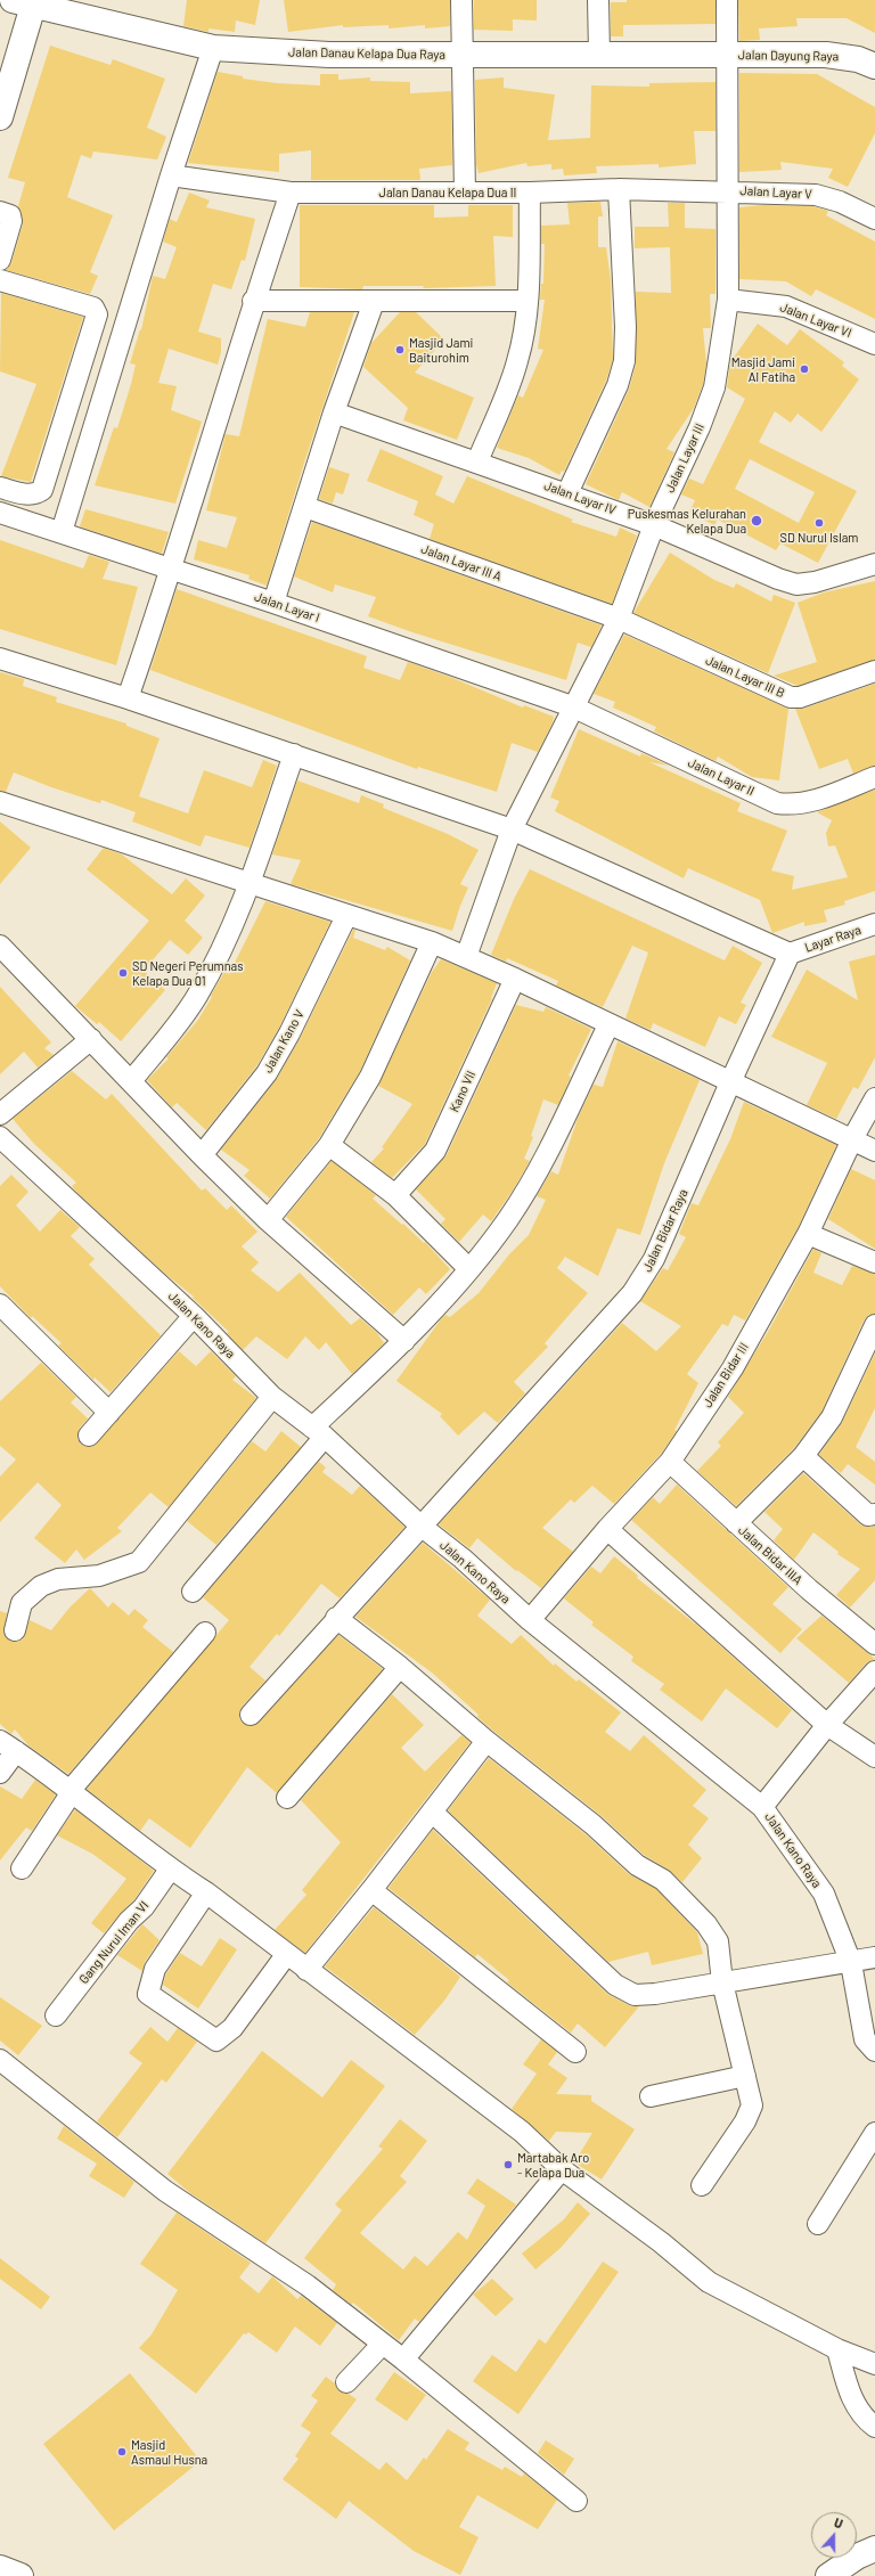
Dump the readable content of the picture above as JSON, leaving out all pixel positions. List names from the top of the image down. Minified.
{"streets":{"street":["Jalan Danau Kelapa Dua Raya","Jalan Dayung Raya","Jalan Danau Kelapa Dua II","Jalan Layar V","Jalan Layar VI","Jalan Layar III","Jalan Layar IV","Jalan Layar III A","Jalan Layar I","Jalan Layar III B","Jalan Layar II","Layar Raya","Jalan Kano V","Kano VII","Jalan Bidar Raya","Jalan Kano Raya","Jalan Bidar III","Jalan Bidar IIIA","Gang Nurul Iman VI"]},"crossings":[["Jalan Danau Kelapa Dua Raya","Jalan Dayung Raya"],["Jalan Danau Kelapa Dua Raya","Jalan Layar III"],["Jalan Dayung Raya","Jalan Layar III"],["Jalan Danau Kelapa Dua II","Jalan Layar V"],["Jalan Danau Kelapa Dua II","Jalan Layar III"],["Jalan Layar V","Jalan Layar III"],["Jalan Layar VI","Jalan Layar III"],["Jalan Layar III","Jalan Layar IV"],["Jalan Layar III","Jalan Layar III A"],["Jalan Layar III","Jalan Layar I"],["Jalan Layar III","Jalan Layar III B"],["Jalan Layar III","Jalan Layar II"],["Jalan Layar III A","Jalan Layar III B"],["Jalan Layar I","Jalan Layar II"],["Layar Raya","Jalan Bidar Raya"],["Jalan Bidar Raya","Jalan Kano Raya"],["Jalan Kano Raya","Jalan Bidar III"],["Jalan Bidar III","Jalan Bidar IIIA"]],"places":["Masjid Jami Baiturohim","Masjid Jami Al Fatiha","Puskesmas Kelurahan Kelapa Dua","SD Nurul Islam","SD Negeri Perumnas Kelapa Dua 01","Martabak Aro - Kelapa Dua","Masjid Asmaul Husna"],"north":"top"}
